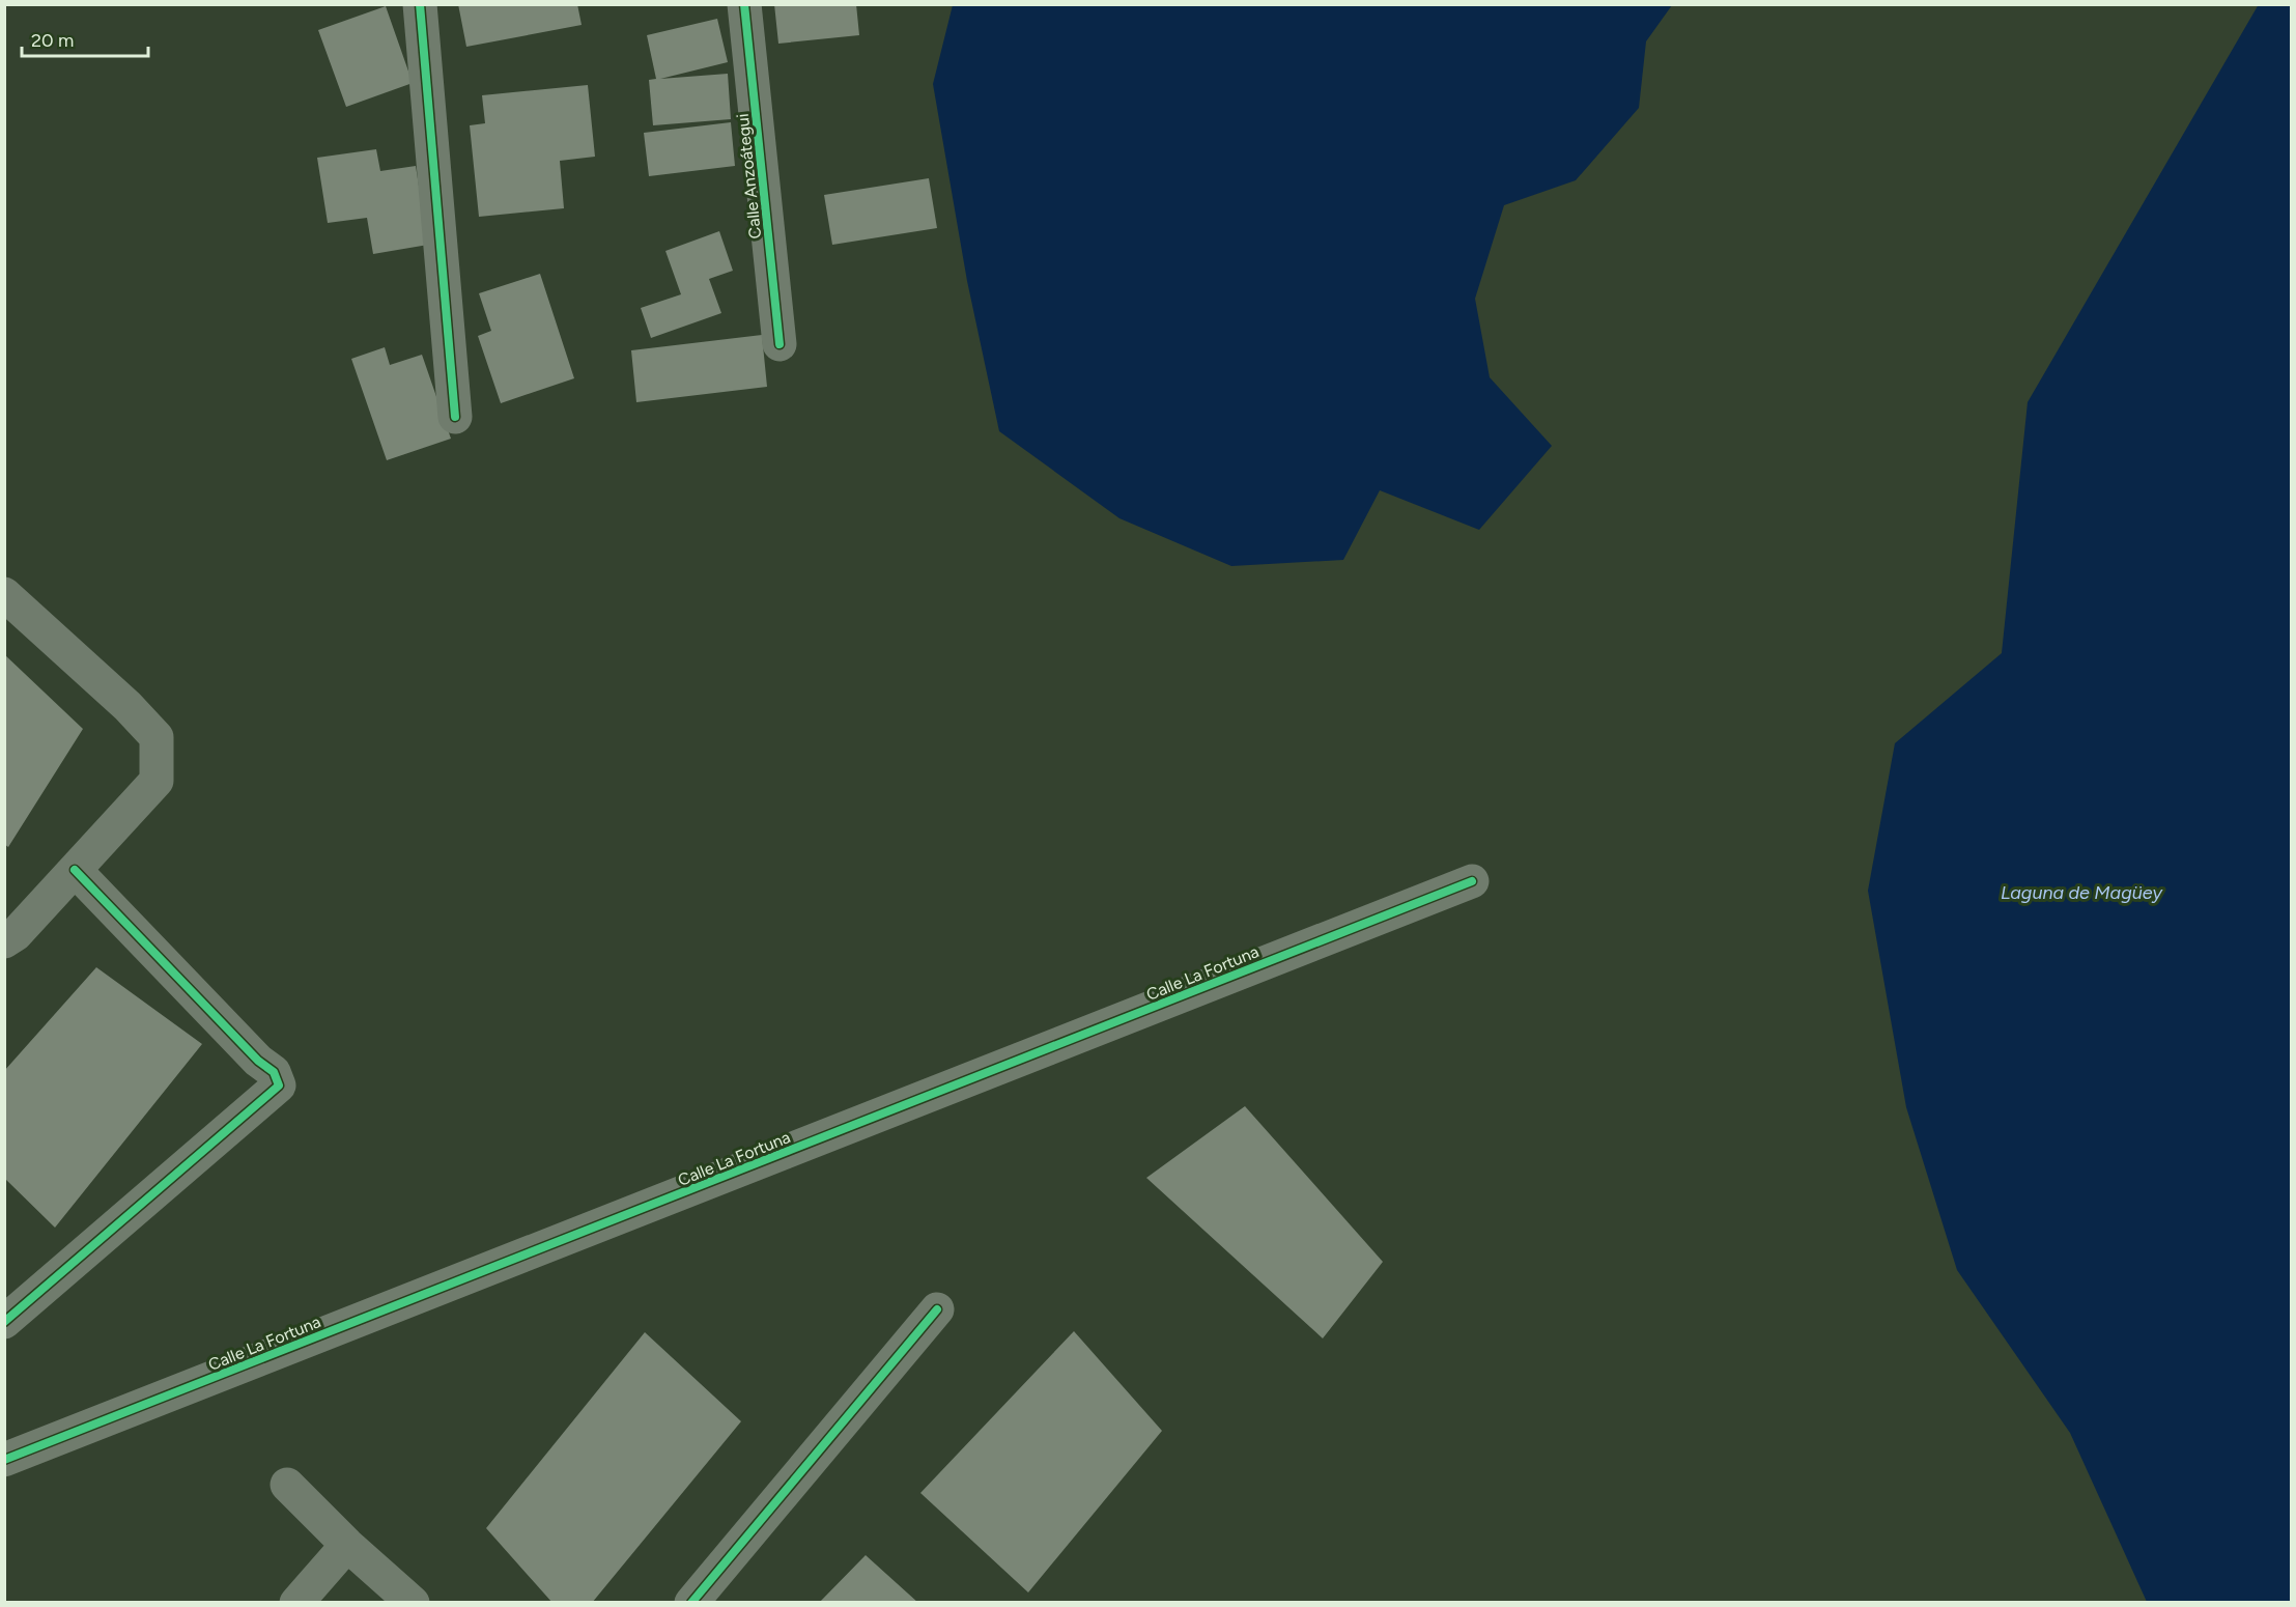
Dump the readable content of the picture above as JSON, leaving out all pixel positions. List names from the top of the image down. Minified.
{"streets":{"street":["Calle Anzoátegui","Calle La Fortuna"]},"water":["Laguna de Magüey"],"scale_bar":"20 m"}
